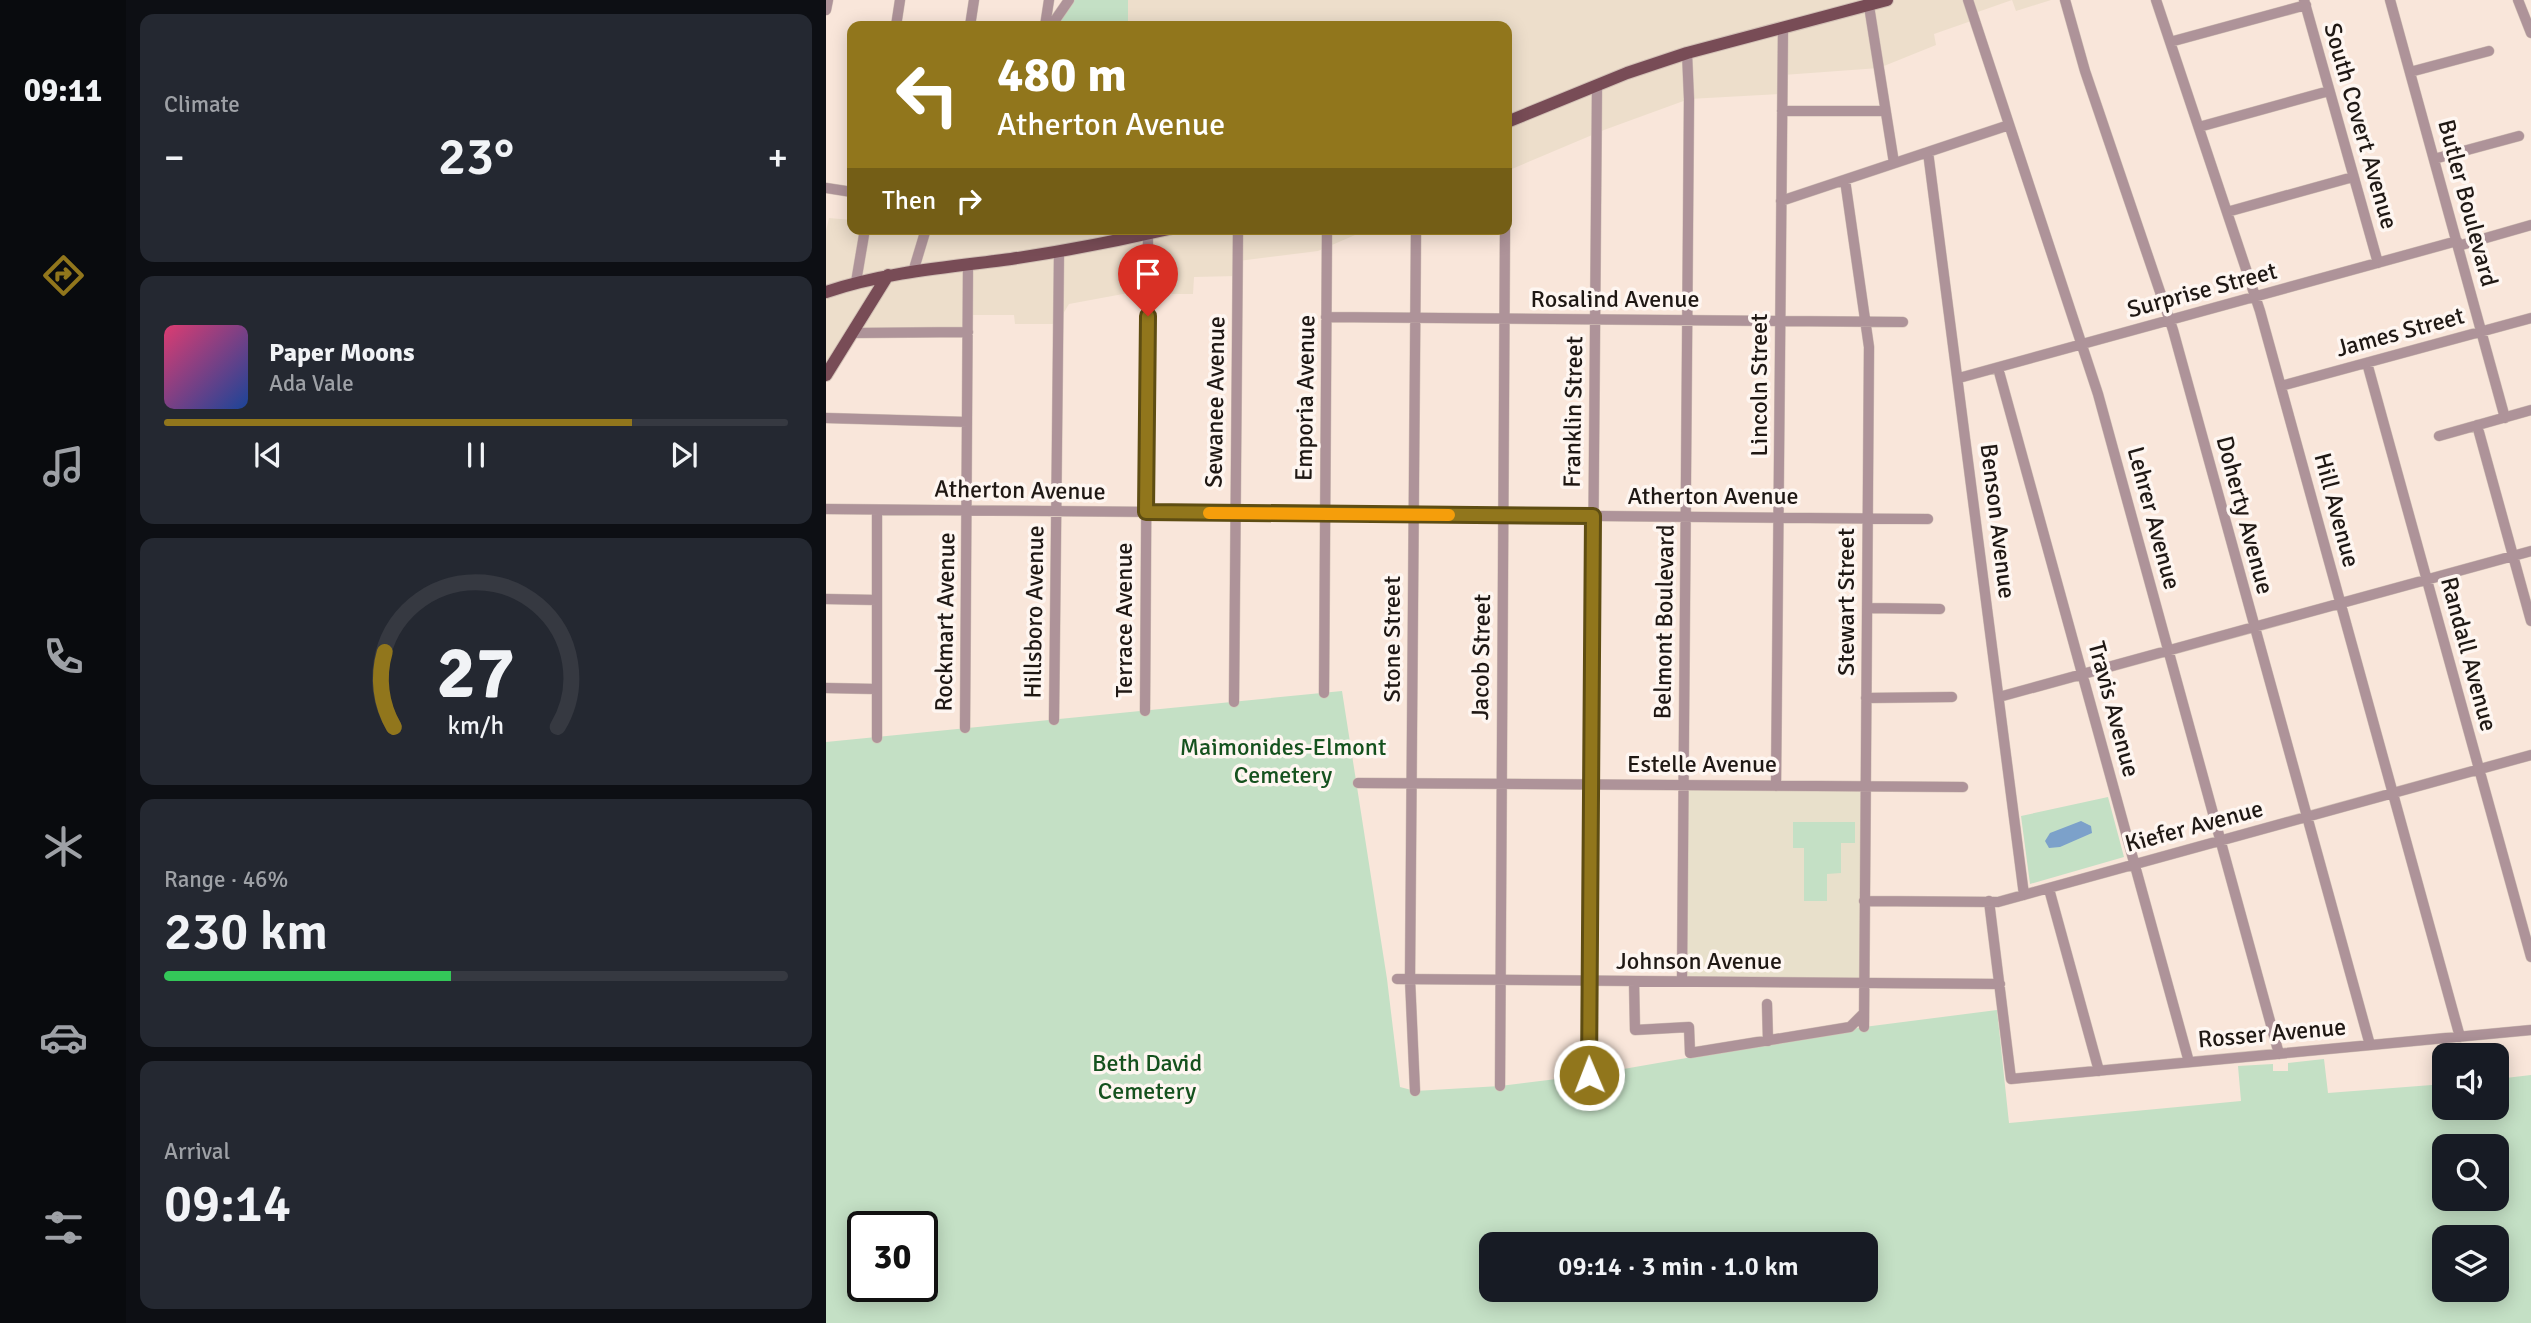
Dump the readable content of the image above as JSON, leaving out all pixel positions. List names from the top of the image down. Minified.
{"streets":{"street":["South Covert Avenue","Butler Boulevard","Surprise Street","Rosalind Avenue","James Street","Lincoln Street","Emporia Avenue","Sewanee Avenue","Franklin Street","Atherton Avenue","Hill Avenue","Doherty Avenue","Lehrer Avenue","Benson Avenue","Stewart Street","Hillsboro Avenue","Terrace Avenue","Rockmart Avenue","Belmont Boulevard","Stone Street","Randall Avenue","Jacob Street","Travis Avenue","Estelle Avenue","Kiefer Avenue","Johnson Avenue","Rosser Avenue"]},"crossings":[["South Covert Avenue","Surprise Street"],["Butler Boulevard","Surprise Street"],["Butler Boulevard","James Street"],["Surprise Street","Hill Avenue"],["Surprise Street","Doherty Avenue"],["Surprise Street","Lehrer Avenue"],["Surprise Street","Benson Avenue"],["Surprise Street","Travis Avenue"],["Rosalind Avenue","Lincoln Street"],["Rosalind Avenue","Emporia Avenue"],["Rosalind Avenue","Franklin Street"],["Rosalind Avenue","Stewart Street"],["Rosalind Avenue","Belmont Boulevard"],["Rosalind Avenue","Stone Street"],["Rosalind Avenue","Jacob Street"],["James Street","Hill Avenue"],["James Street","Randall Avenue"],["Lincoln Street","Atherton Avenue"],["Lincoln Street","Estelle Avenue"],["Emporia Avenue","Atherton Avenue"],["Sewanee Avenue","Atherton Avenue"],["Franklin Street","Atherton Avenue"],["Franklin Street","Estelle Avenue"],["Franklin Street","Johnson Avenue"],["Atherton Avenue","Stewart Street"],["Atherton Avenue","Hillsboro Avenue"],["Atherton Avenue","Terrace Avenue"],["Atherton Avenue","Rockmart Avenue"],["Atherton Avenue","Belmont Boulevard"],["Atherton Avenue","Stone Street"],["Atherton Avenue","Jacob Street"],["Hill Avenue","Kiefer Avenue"],["Hill Avenue","Rosser Avenue"],["Doherty Avenue","Kiefer Avenue"],["Doherty Avenue","Rosser Avenue"],["Lehrer Avenue","Kiefer Avenue"],["Lehrer Avenue","Rosser Avenue"],["Benson Avenue","Kiefer Avenue"],["Stewart Street","Estelle Avenue"],["Stewart Street","Kiefer Avenue"],["Stewart Street","Johnson Avenue"],["Belmont Boulevard","Estelle Avenue"],["Belmont Boulevard","Johnson Avenue"],["Stone Street","Estelle Avenue"],["Stone Street","Johnson Avenue"],["Randall Avenue","Kiefer Avenue"],["Jacob Street","Estelle Avenue"],["Jacob Street","Johnson Avenue"],["Travis Avenue","Kiefer Avenue"],["Travis Avenue","Rosser Avenue"],["Johnson Avenue","Rosser Avenue"]],"parks":["Maimonides-Elmont Cemetery","Beth David Cemetery"],"page":{"tabs":"09:11","tile":["Climate",["Range · 46%","230 km"],["Arrival","09:14"]],"turn":["480 m","Atherton Avenue"],"heat":["−","23°","+"],"then":"Then","song":["Paper Moons","Ada Vale"],"limit":"30","trip":"09:14 · 3 min · 1.0 km","gauge":["27","km/h"]}}
